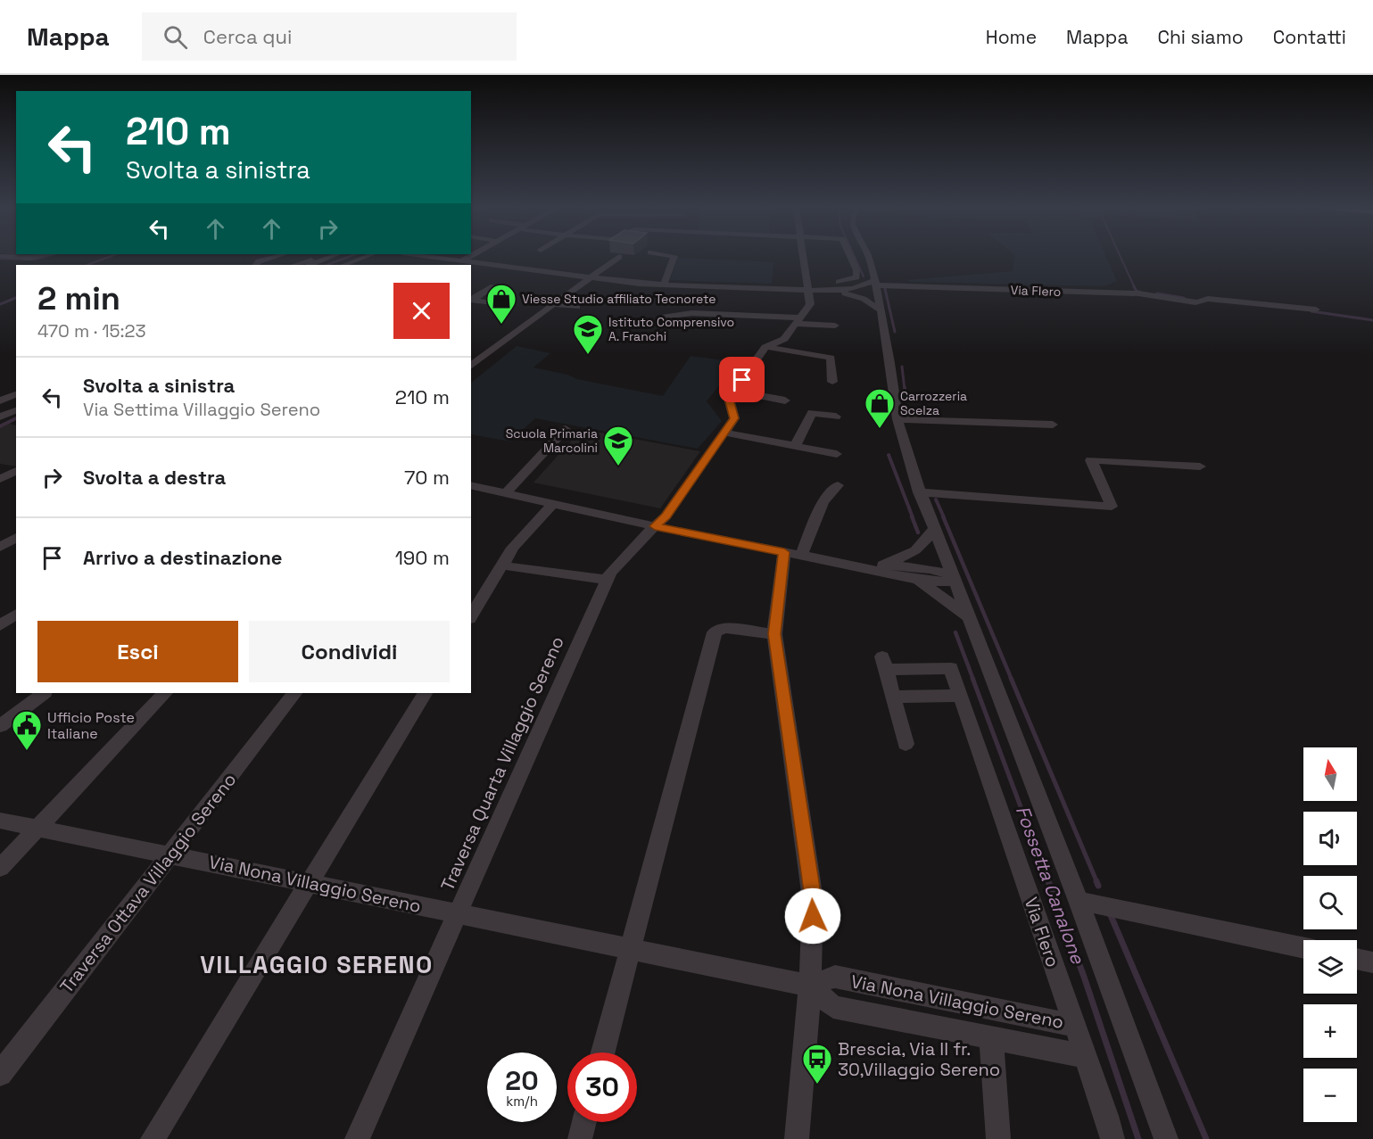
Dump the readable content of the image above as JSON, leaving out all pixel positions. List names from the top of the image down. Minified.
{"streets":{"street":["Via Flero","Traversa Quarta Villaggio Sereno","Traversa Ottava Villaggio Sereno","Via Nona Villaggio Sereno"]},"crossings":[["Via Flero","Via Nona Villaggio Sereno"],["Traversa Quarta Villaggio Sereno","Via Nona Villaggio Sereno"],["Traversa Ottava Villaggio Sereno","Via Nona Villaggio Sereno"]],"districts":["VILLAGGIO SERENO"],"water":["Fossetta Canalone"],"places":{"shop":["Viesse Studio affiliato Tecnorete","Carrozzeria Scelza"],"school or university":["Istituto Comprensivo A. Franchi","Scuola Primaria Marcolini"],"public building":["Ufficio Poste Italiane"],"bus stop":["Brescia, Via II fr. 30,Villaggio Sereno"]},"north":"top","page":{"header":"Mappa","search":"Cerca qui","nav":["Home","Mappa","Chi siamo","Contatti"],"turn":["210 m","Svolta a sinistra"],"heading":["2 min","470 m · 15:23"],"list":[{"name":"Svolta a sinistra","note":"Via Settima Villaggio Sereno","value":"210 m"},{"name":"Svolta a destra","value":"70 m"},{"name":"Arrivo a destinazione","value":"190 m"}],"buttons":["Esci","Condividi"],"map_buttons":["+","−"],"speed":"20 km/h","limit":"30"}}
